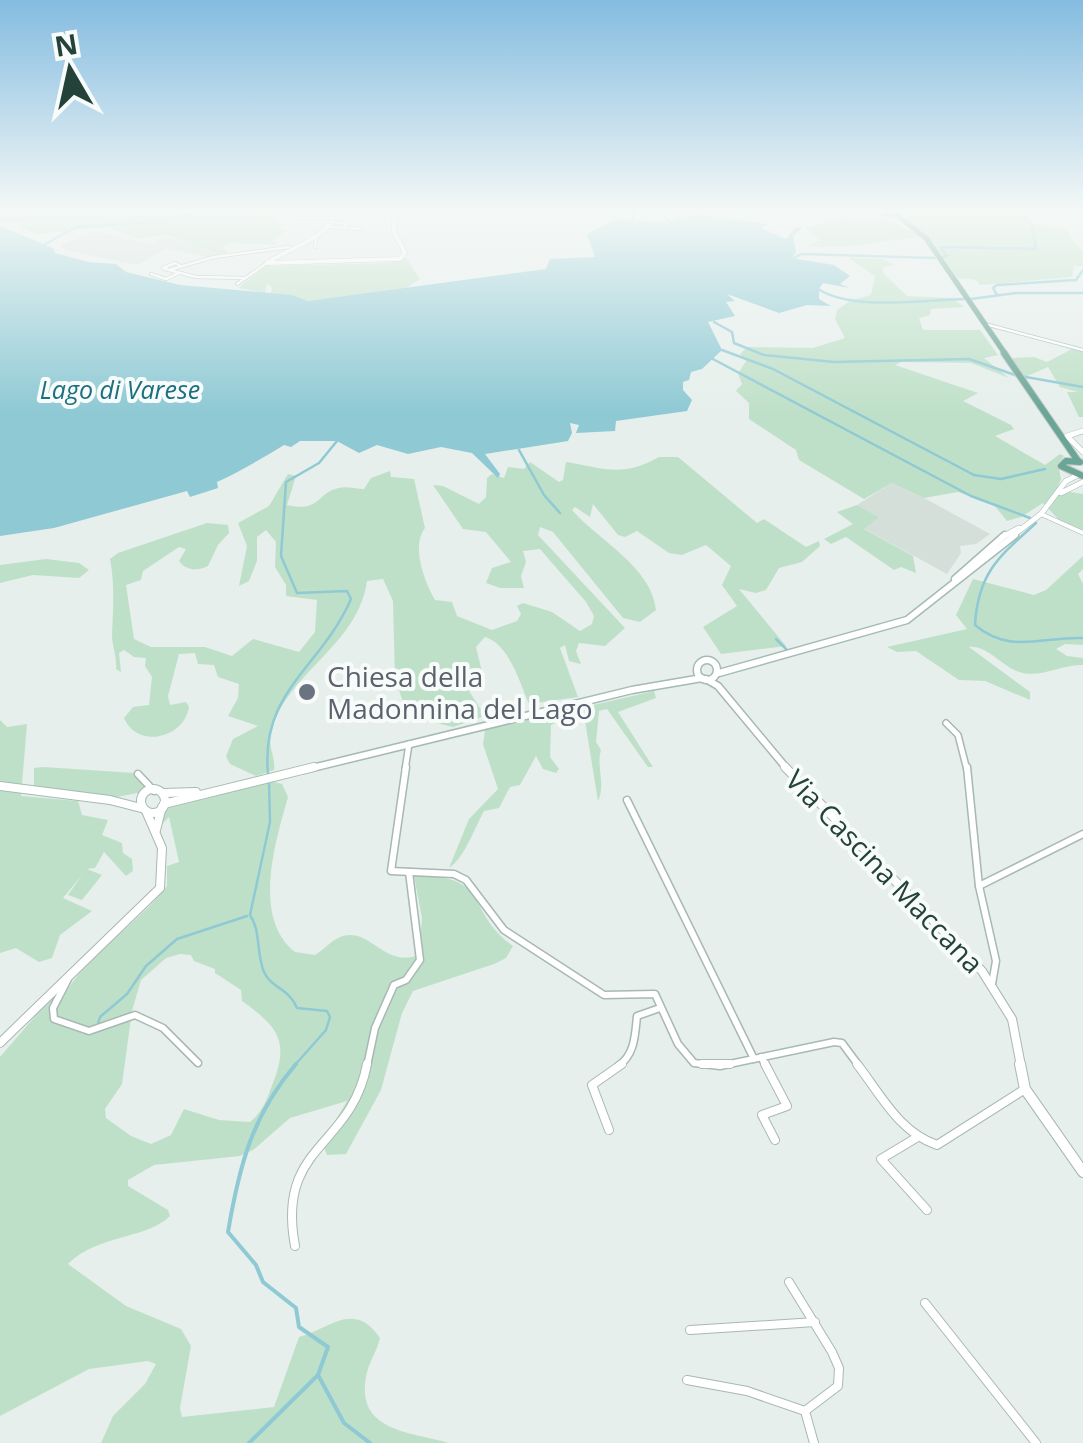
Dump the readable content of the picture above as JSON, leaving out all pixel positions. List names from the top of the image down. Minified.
{"streets":{"main road":["Via Cascina Maccana"]},"water":["Lago di Varese"],"places":["Chiesa della Madonnina del Lago"],"north":"top"}
